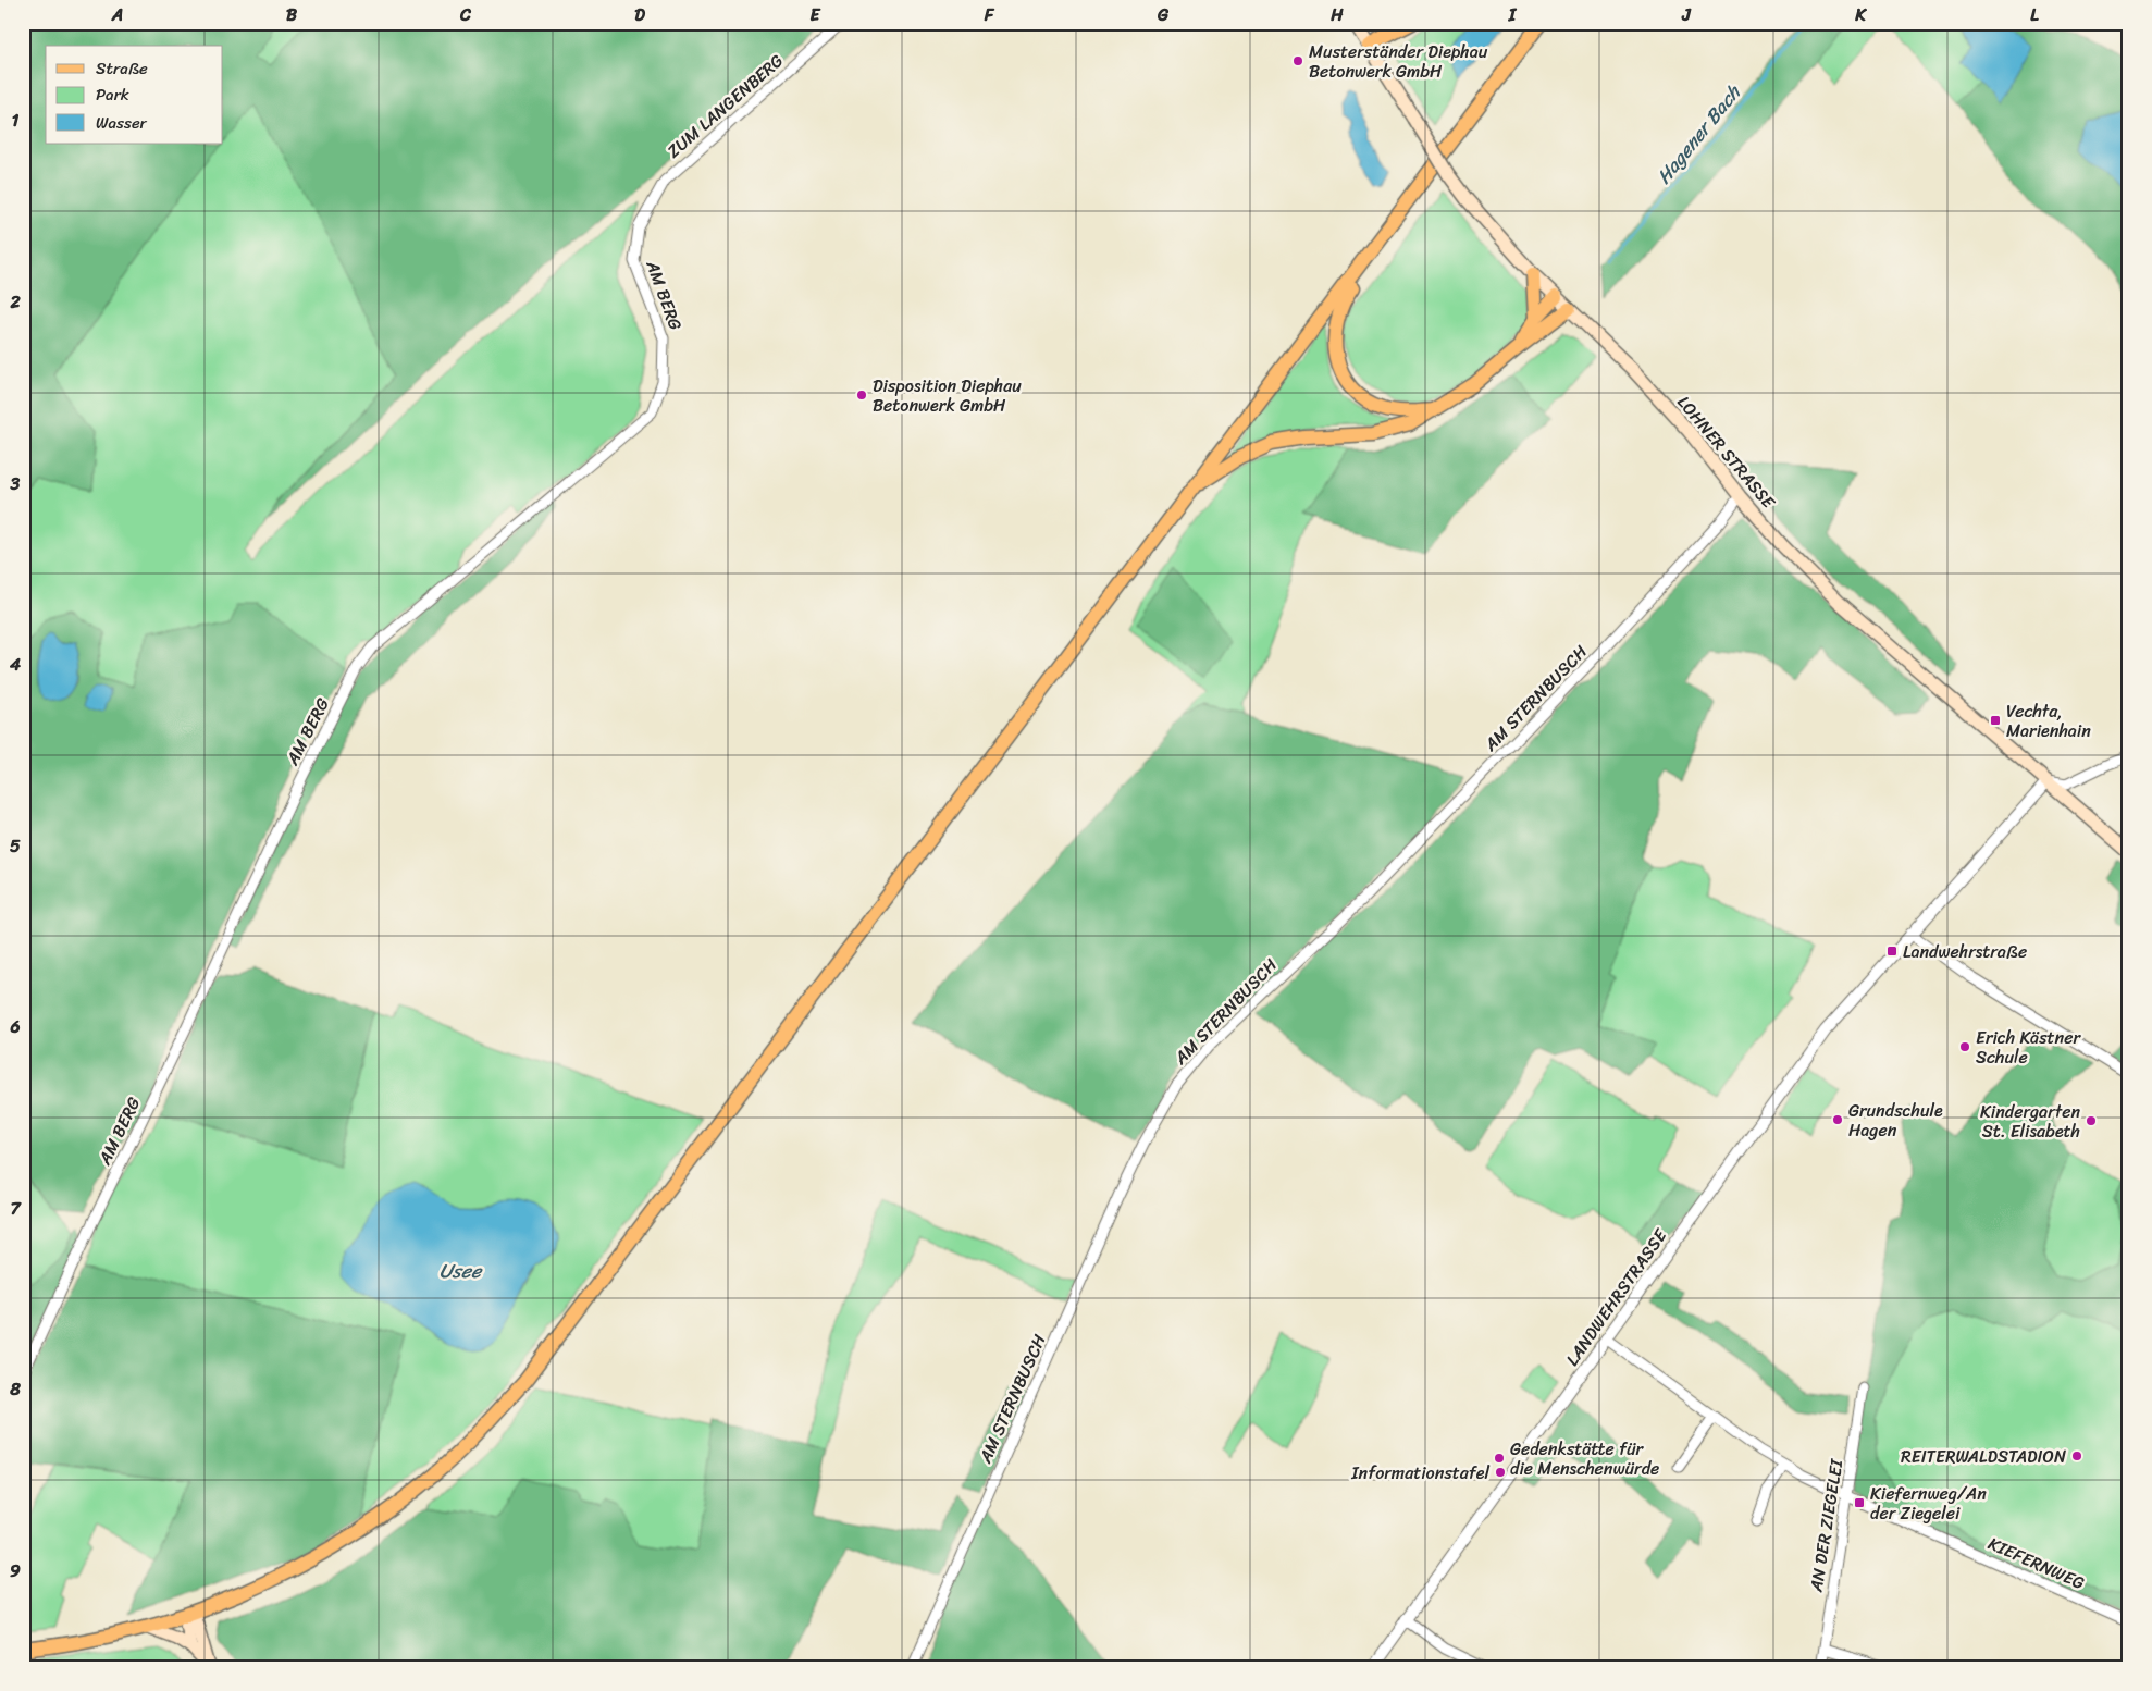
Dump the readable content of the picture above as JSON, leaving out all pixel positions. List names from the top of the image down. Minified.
{"streets":{"main road":["LOHNER STRASSE"],"street":["ZUM LANGENBERG","AM BERG","AM STERNBUSCH","LANDWEHRSTRASSE","AN DER ZIEGELEI","KIEFERNWEG"]},"crossings":[["ZUM LANGENBERG","AM BERG"],["LOHNER STRASSE","AM STERNBUSCH"],["LOHNER STRASSE","LANDWEHRSTRASSE"],["LANDWEHRSTRASSE","KIEFERNWEG"],["AN DER ZIEGELEI","KIEFERNWEG"]],"water":["Hagener Bach","Usee"],"places":{"other":["Musterständer Diephau Betonwerk GmbH","Disposition Diephau Betonwerk GmbH","Erich Kästner Schule","Grundschule Hagen","Kindergarten St. Elisabeth","REITERWALDSTADION","Gedenkstätte für die Menschenwürde","Informationstafel"],"transit":["Vechta, Marienhain","Landwehrstraße","Kiefernweg/An der Ziegelei"]},"legend":["Straße","Park","Wasser"],"grid":{"columns":["A","B","C","D","E","F","G","H","I","J","K","L"],"rows":["1","2","3","4","5","6","7","8","9"]}}
